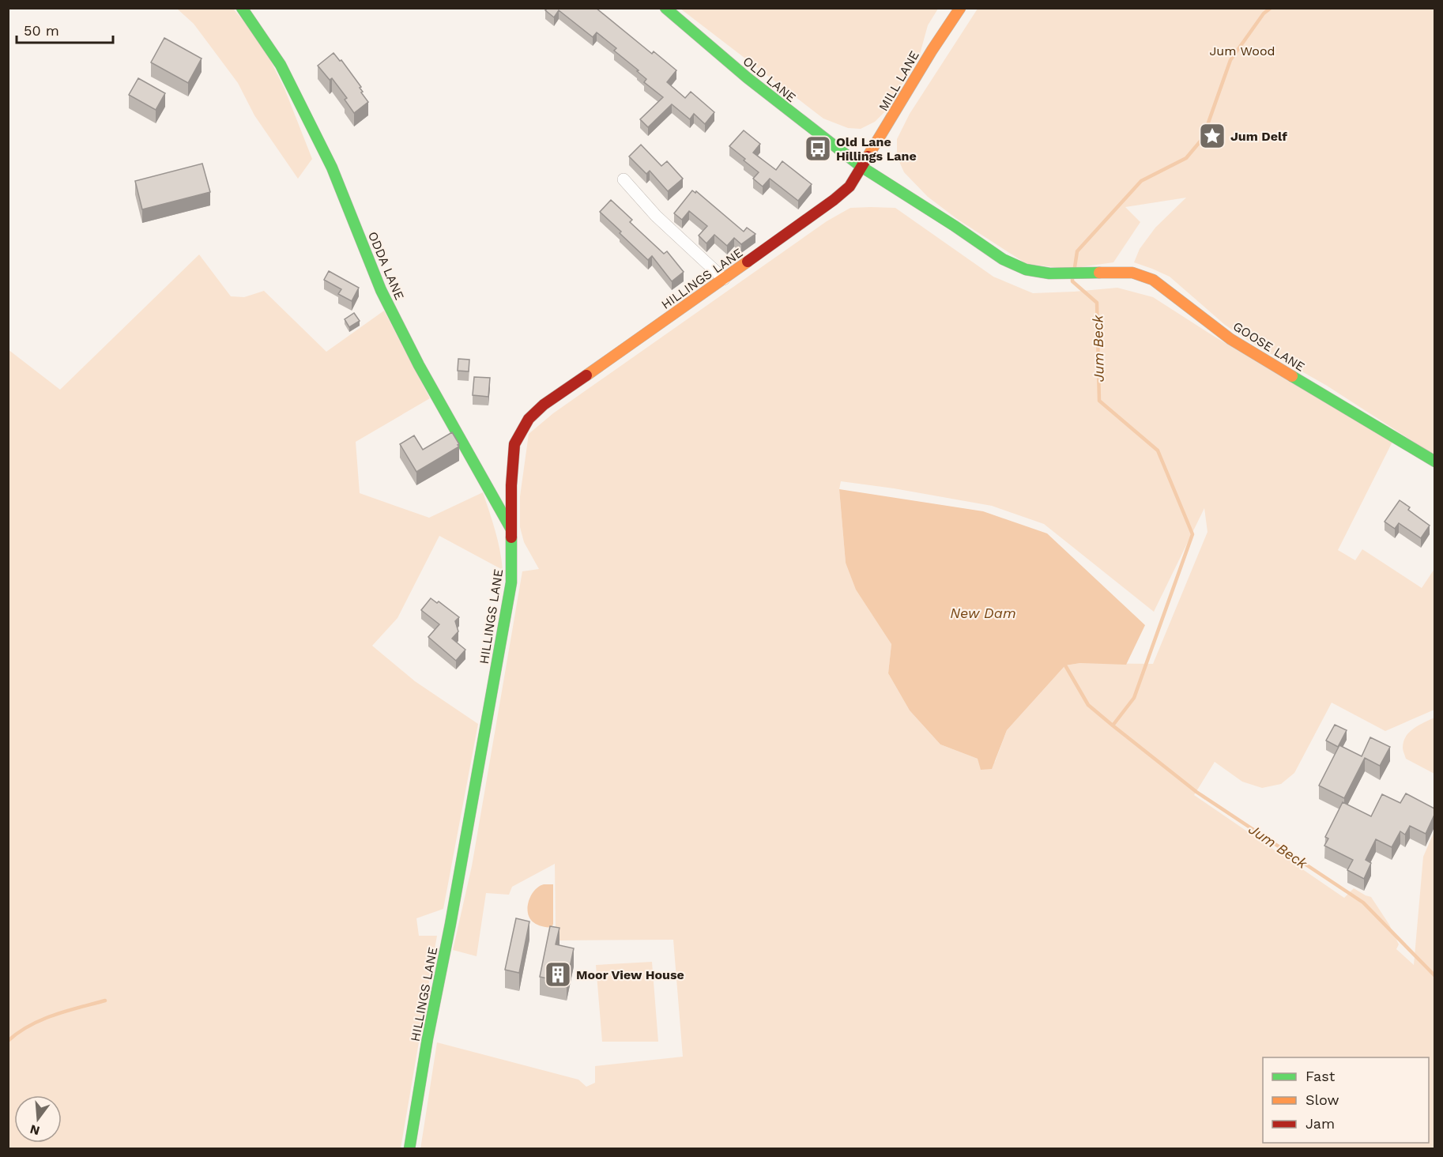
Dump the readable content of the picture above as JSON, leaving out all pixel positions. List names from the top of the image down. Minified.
{"streets":{"street":["OLD LANE","MILL LANE","ODDA LANE","HILLINGS LANE","GOOSE LANE"]},"crossings":[["OLD LANE","MILL LANE"],["OLD LANE","HILLINGS LANE"],["OLD LANE","GOOSE LANE"],["MILL LANE","HILLINGS LANE"],["MILL LANE","GOOSE LANE"],["ODDA LANE","HILLINGS LANE"],["HILLINGS LANE","GOOSE LANE"]],"water":["Jum Beck","New Dam"],"parks":["Jum Wood"],"places":{"place":["Jum Delf"],"bus stop":["Old Lane Hillings Lane"],"building":["Moor View House"]},"legend":["Fast","Slow","Jam"],"scale_bar":"50 m","north":"bottom"}
